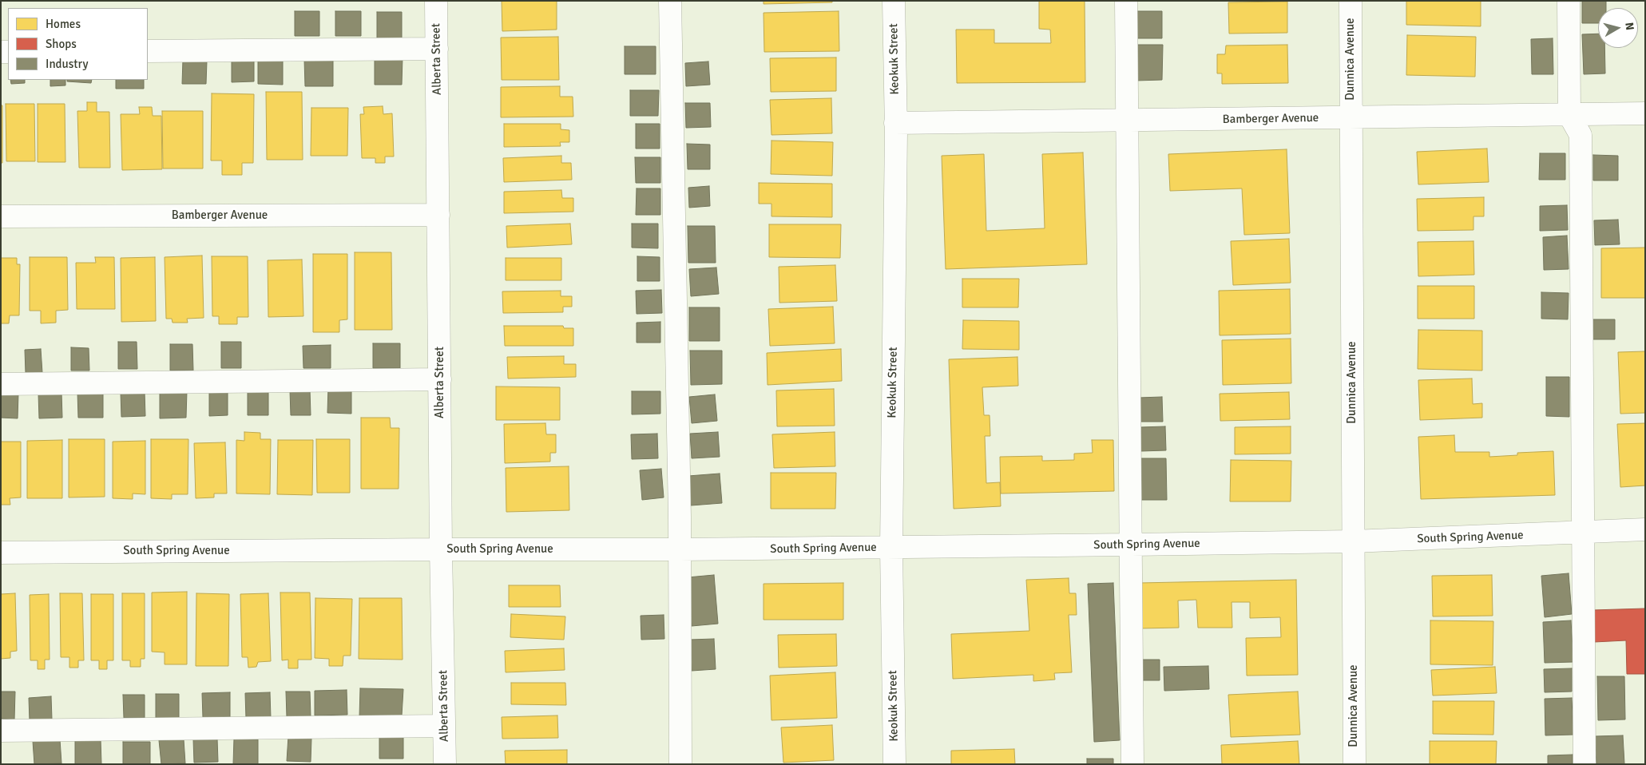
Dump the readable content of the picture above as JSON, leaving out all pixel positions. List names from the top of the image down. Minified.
{"streets":{"street":["Alberta Street","Keokuk Street","Dunnica Avenue","Bamberger Avenue","South Spring Avenue"]},"crossings":[["Alberta Street","Bamberger Avenue"],["Alberta Street","South Spring Avenue"],["Keokuk Street","Bamberger Avenue"],["Keokuk Street","South Spring Avenue"],["Dunnica Avenue","Bamberger Avenue"],["Dunnica Avenue","South Spring Avenue"]],"legend":["Homes","Shops","Industry"],"north":"right"}
